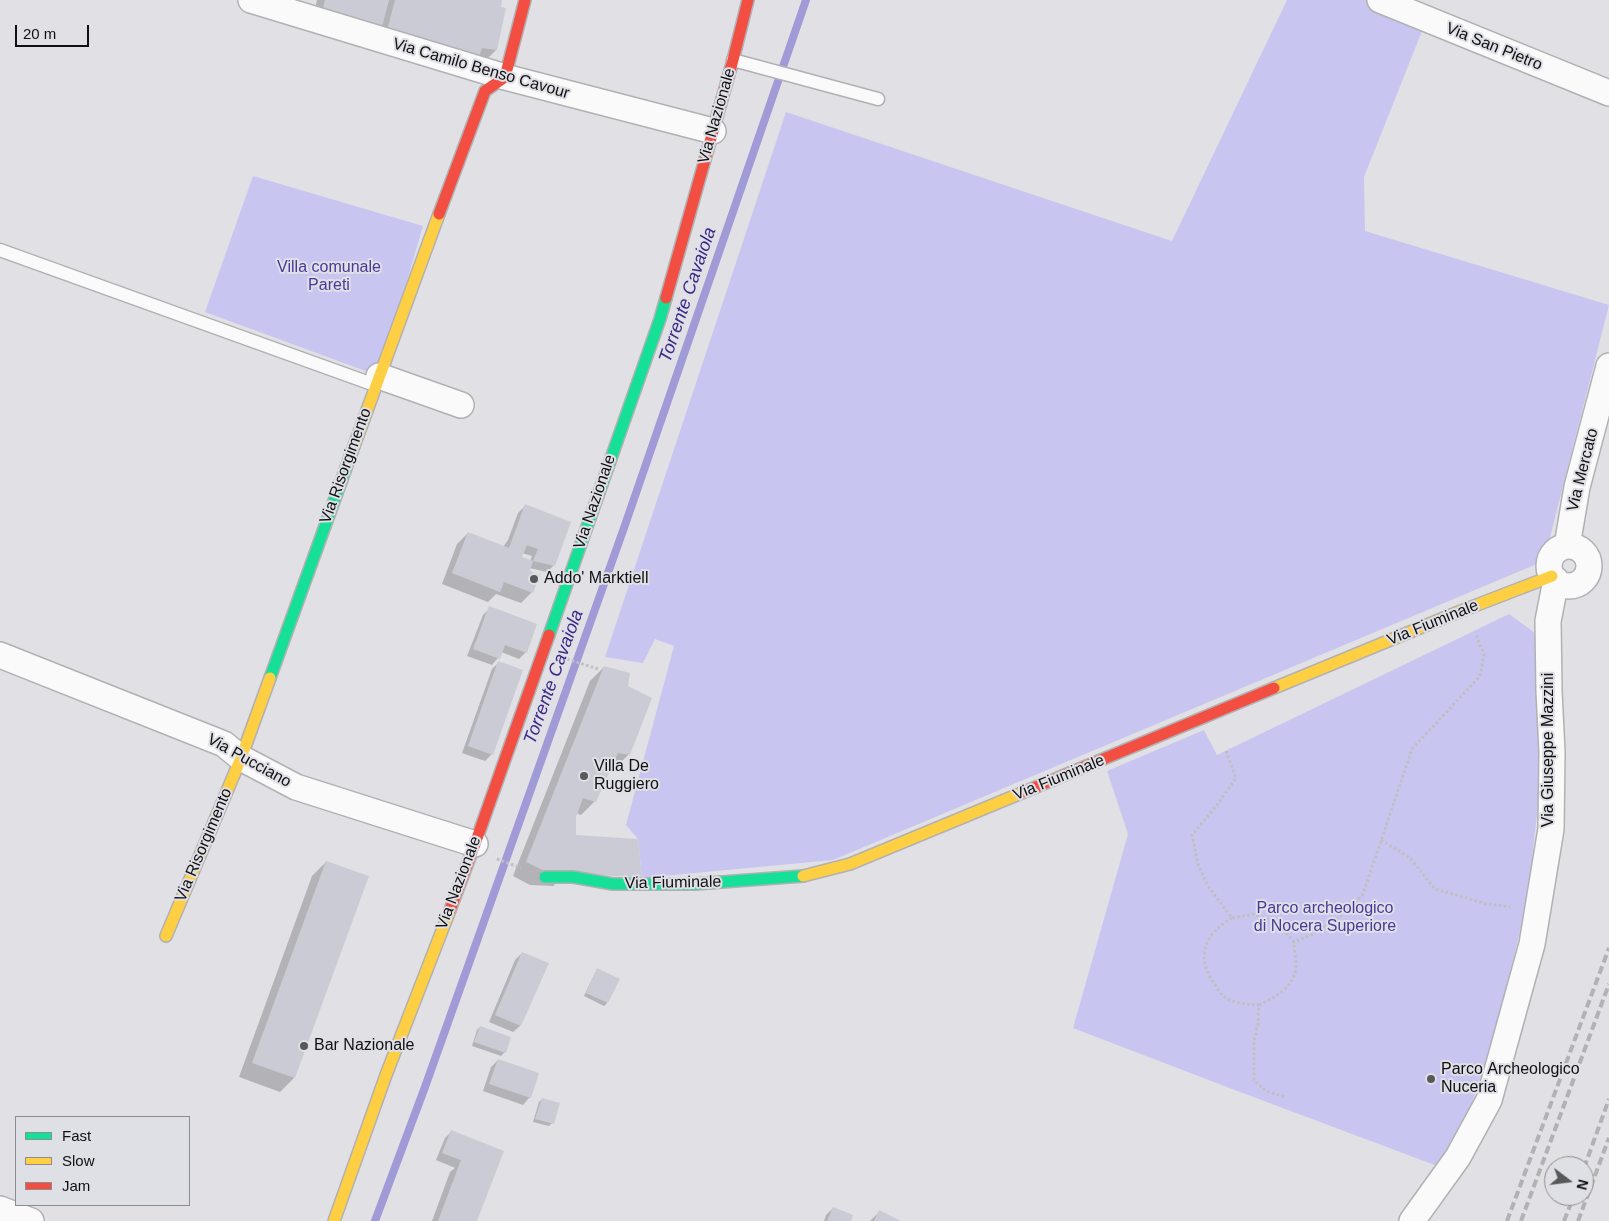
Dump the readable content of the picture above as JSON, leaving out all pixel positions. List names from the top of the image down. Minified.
{"streets":{"street":["Via San Pietro","Via Camilo Benso Cavour","Via Nazionale","Via Risorgimento","Via Mercato","Via Fiuminale","Via Giuseppe Mazzini","Via Pucciano"]},"crossings":[["Via Camilo Benso Cavour","Via Nazionale"],["Via Camilo Benso Cavour","Via Risorgimento"],["Via Nazionale","Via Pucciano"],["Via Risorgimento","Via Pucciano"],["Via Mercato","Via Giuseppe Mazzini"],["Via Fiuminale","Via Giuseppe Mazzini"]],"water":["Torrente Cavaiola"],"parks":["Villa comunale Pareti","Parco archeologico di Nocera Superiore"],"places":["Addo' Marktiell","Villa De Ruggiero","Bar Nazionale","Parco Archeologico Nuceria"],"legend":["Fast","Slow","Jam"],"scale_bar":"20 m","north":"right"}
